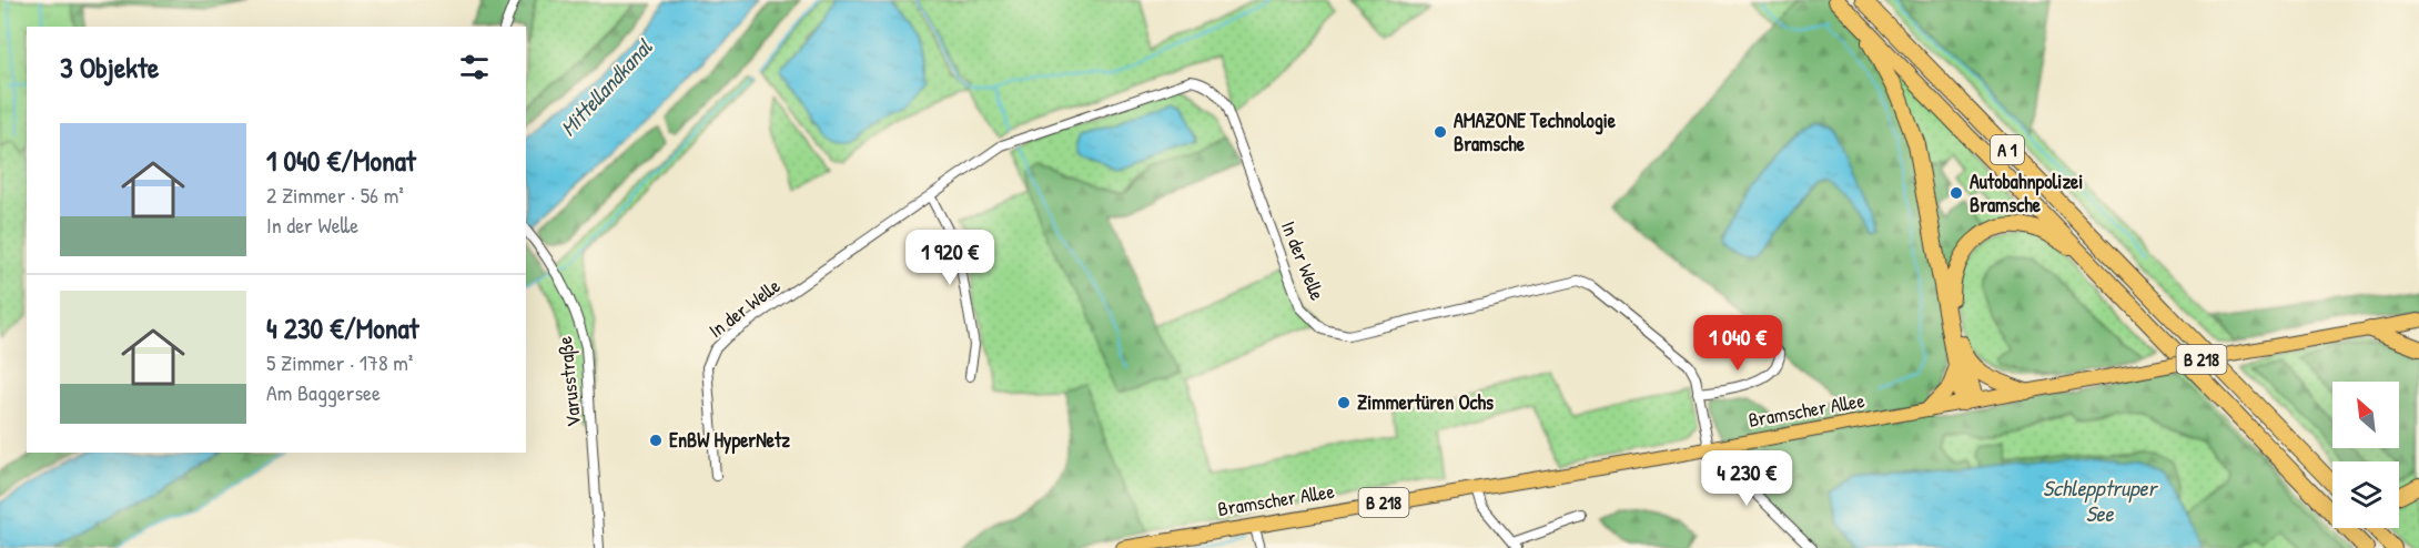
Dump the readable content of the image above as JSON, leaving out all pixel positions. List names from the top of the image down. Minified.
{"streets":{"highway":["A 1"],"main road":["B 218","Bramscher Allee"],"street":["In der Welle","Varusstraße"]},"crossings":[["In der Welle","Bramscher Allee"]],"water":["Mittellandkanal","Schlepptruper See"],"places":["AMAZONE Technologie Bramsche","Autobahnpolizei Bramsche","Zimmertüren Ochs","EnBW HyperNetz"],"north":"top left","page":{"heading":"3 Objekte","list":[{"name":"1 040 €/Monat","note":"2 Zimmer · 56 m² · In der Welle"},{"name":"4 230 €/Monat","note":"5 Zimmer · 178 m² · Am Baggersee"}],"price":["1 920 €","1 040 €","4 230 €"]}}
